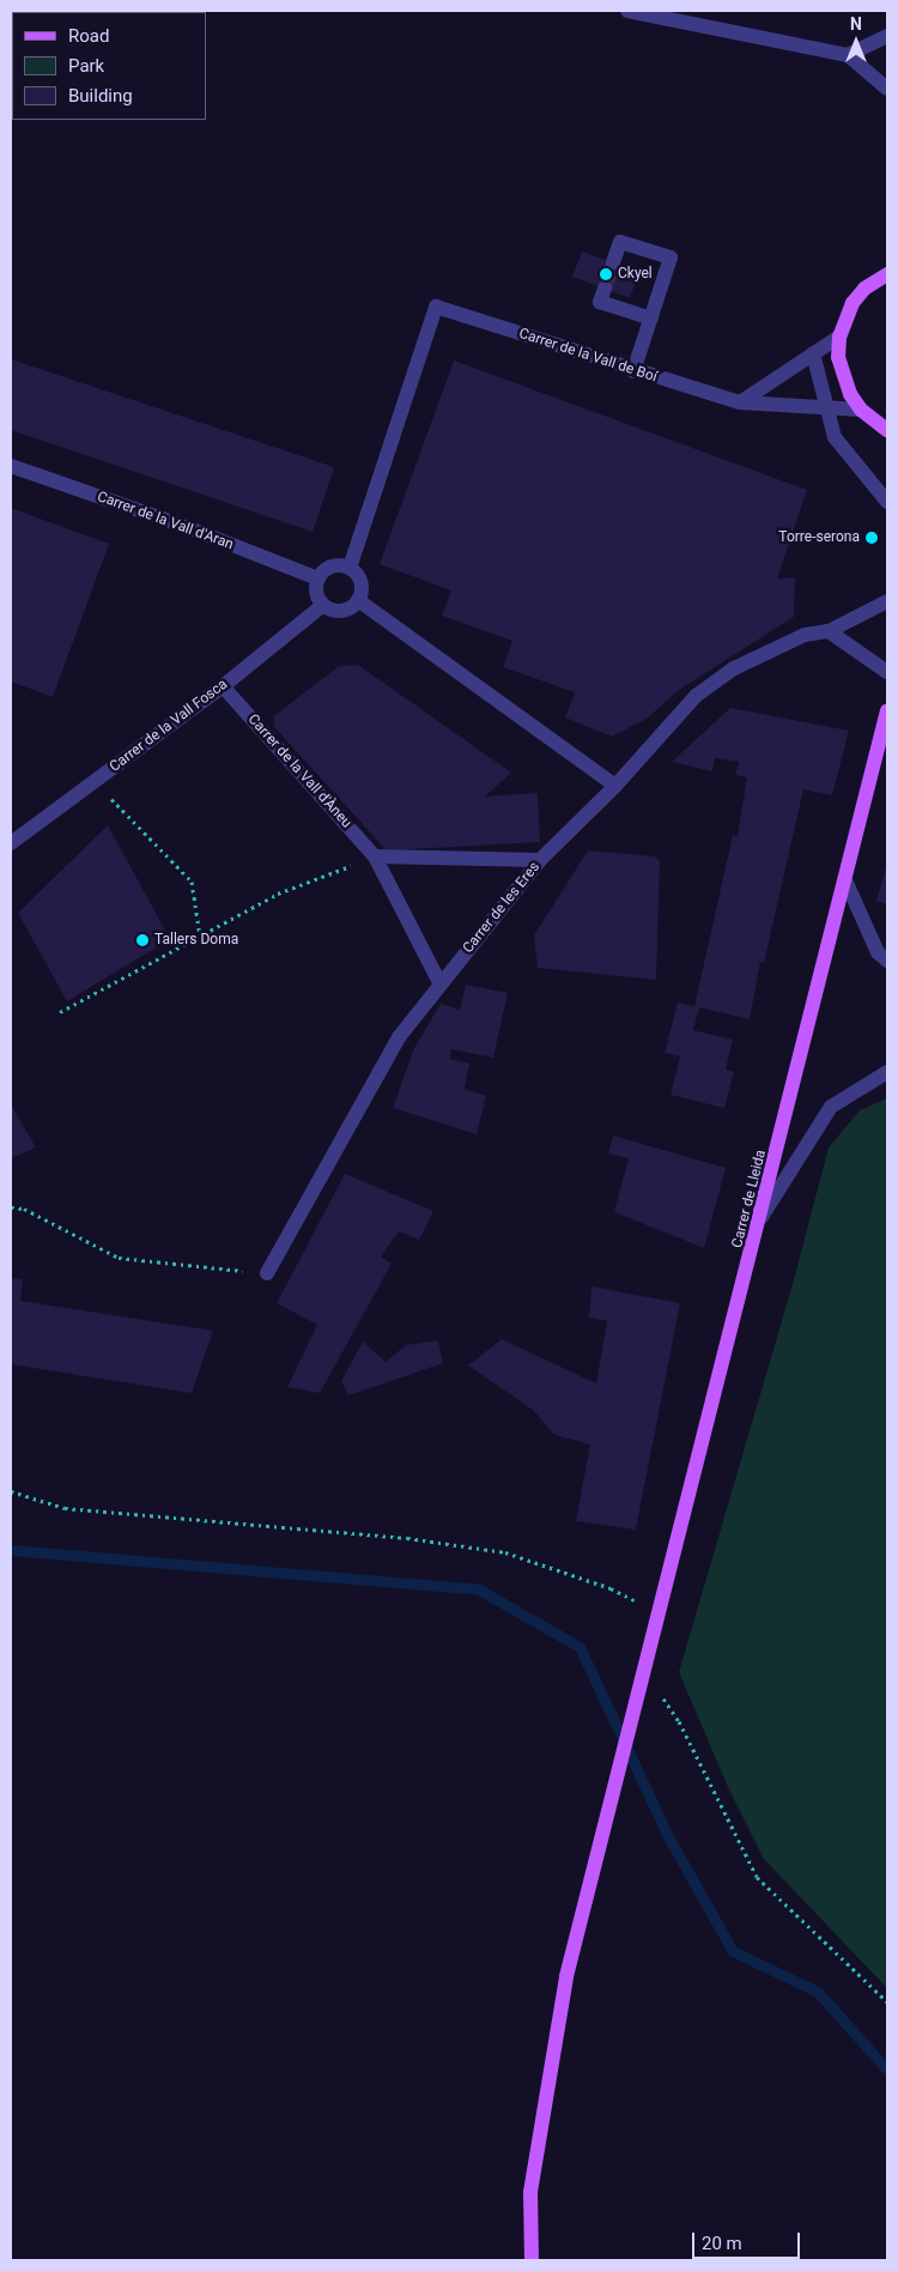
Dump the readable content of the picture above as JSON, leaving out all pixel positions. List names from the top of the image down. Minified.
{"streets":{"main road":["Carrer de Lleida"],"street":["Carrer de la Vall de Boí","Carrer de la Vall d'Aran","Carrer de la Vall Fosca","Carrer de la Vall d'Àneu","Carrer de les Eres"]},"crossings":[["Carrer de la Vall de Boí","Carrer de la Vall d'Aran"],["Carrer de la Vall de Boí","Carrer de la Vall Fosca"],["Carrer de la Vall d'Aran","Carrer de la Vall Fosca"],["Carrer de la Vall Fosca","Carrer de la Vall d'Àneu"],["Carrer de la Vall d'Àneu","Carrer de les Eres"]],"places":["Ckyel","Torre-serona","Tallers Doma"],"legend":["Road","Park","Building"],"scale_bar":"20 m","north":"top"}
